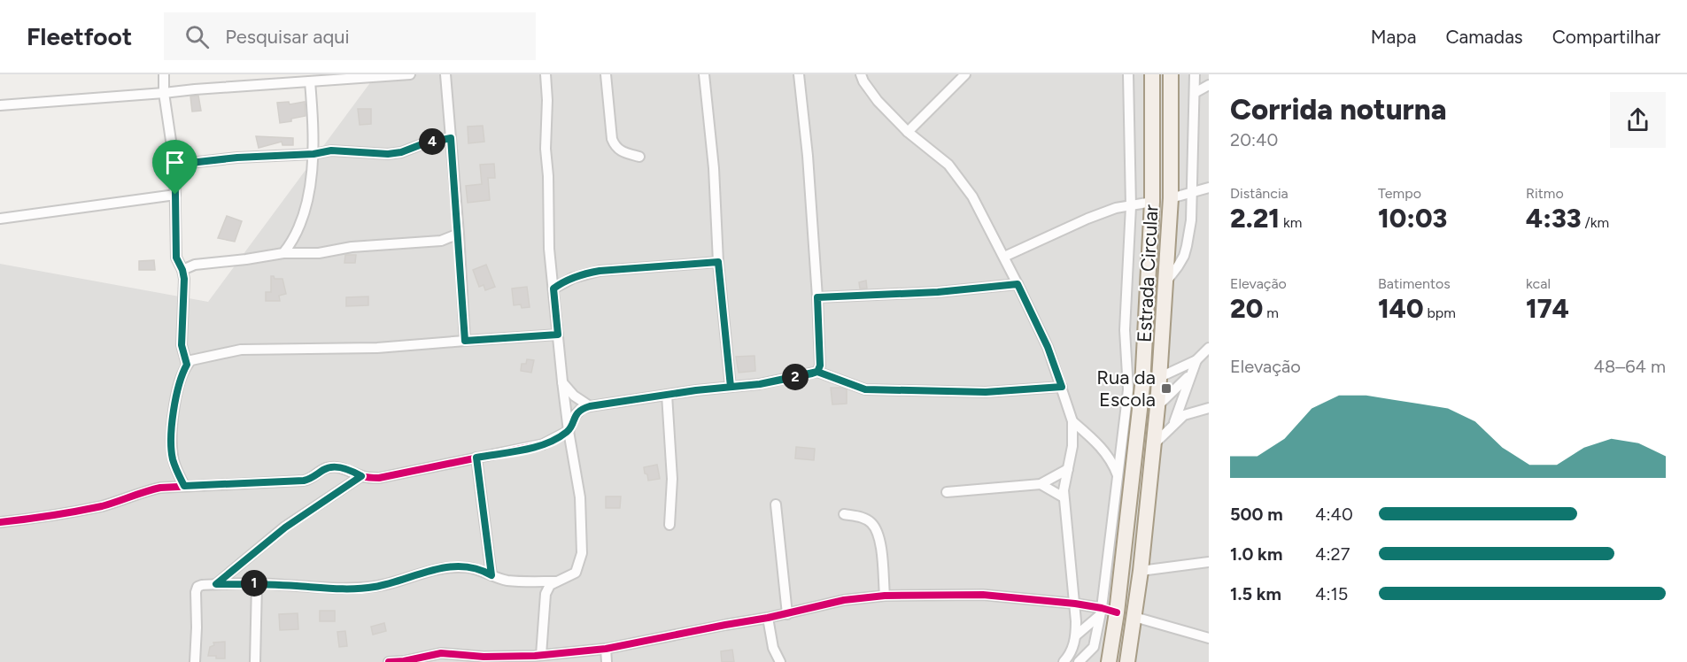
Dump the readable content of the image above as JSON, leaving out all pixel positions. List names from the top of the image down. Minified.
{"streets":{"main road":["Estrada Circular"]},"places":{"transit":["Rua da Escola"]},"page":{"header":"Fleetfoot","search":"Pesquisar aqui","nav":["Mapa","Camadas","Compartilhar"],"heading":["Corrida noturna","20:40"],"pins":["4","2","1"],"stats":[["Distância","2.21 km"],["Tempo","10:03"],["Ritmo","4:33 /km"],["Elevação","20 m"],["Batimentos","140 bpm"],["kcal","174"]],"chart":["Elevação","48–64 m"],"list":[{"name":"500 m","note":"4:40"},{"name":"1.0 km","note":"4:27"},{"name":"1.5 km","note":"4:15"}]}}
